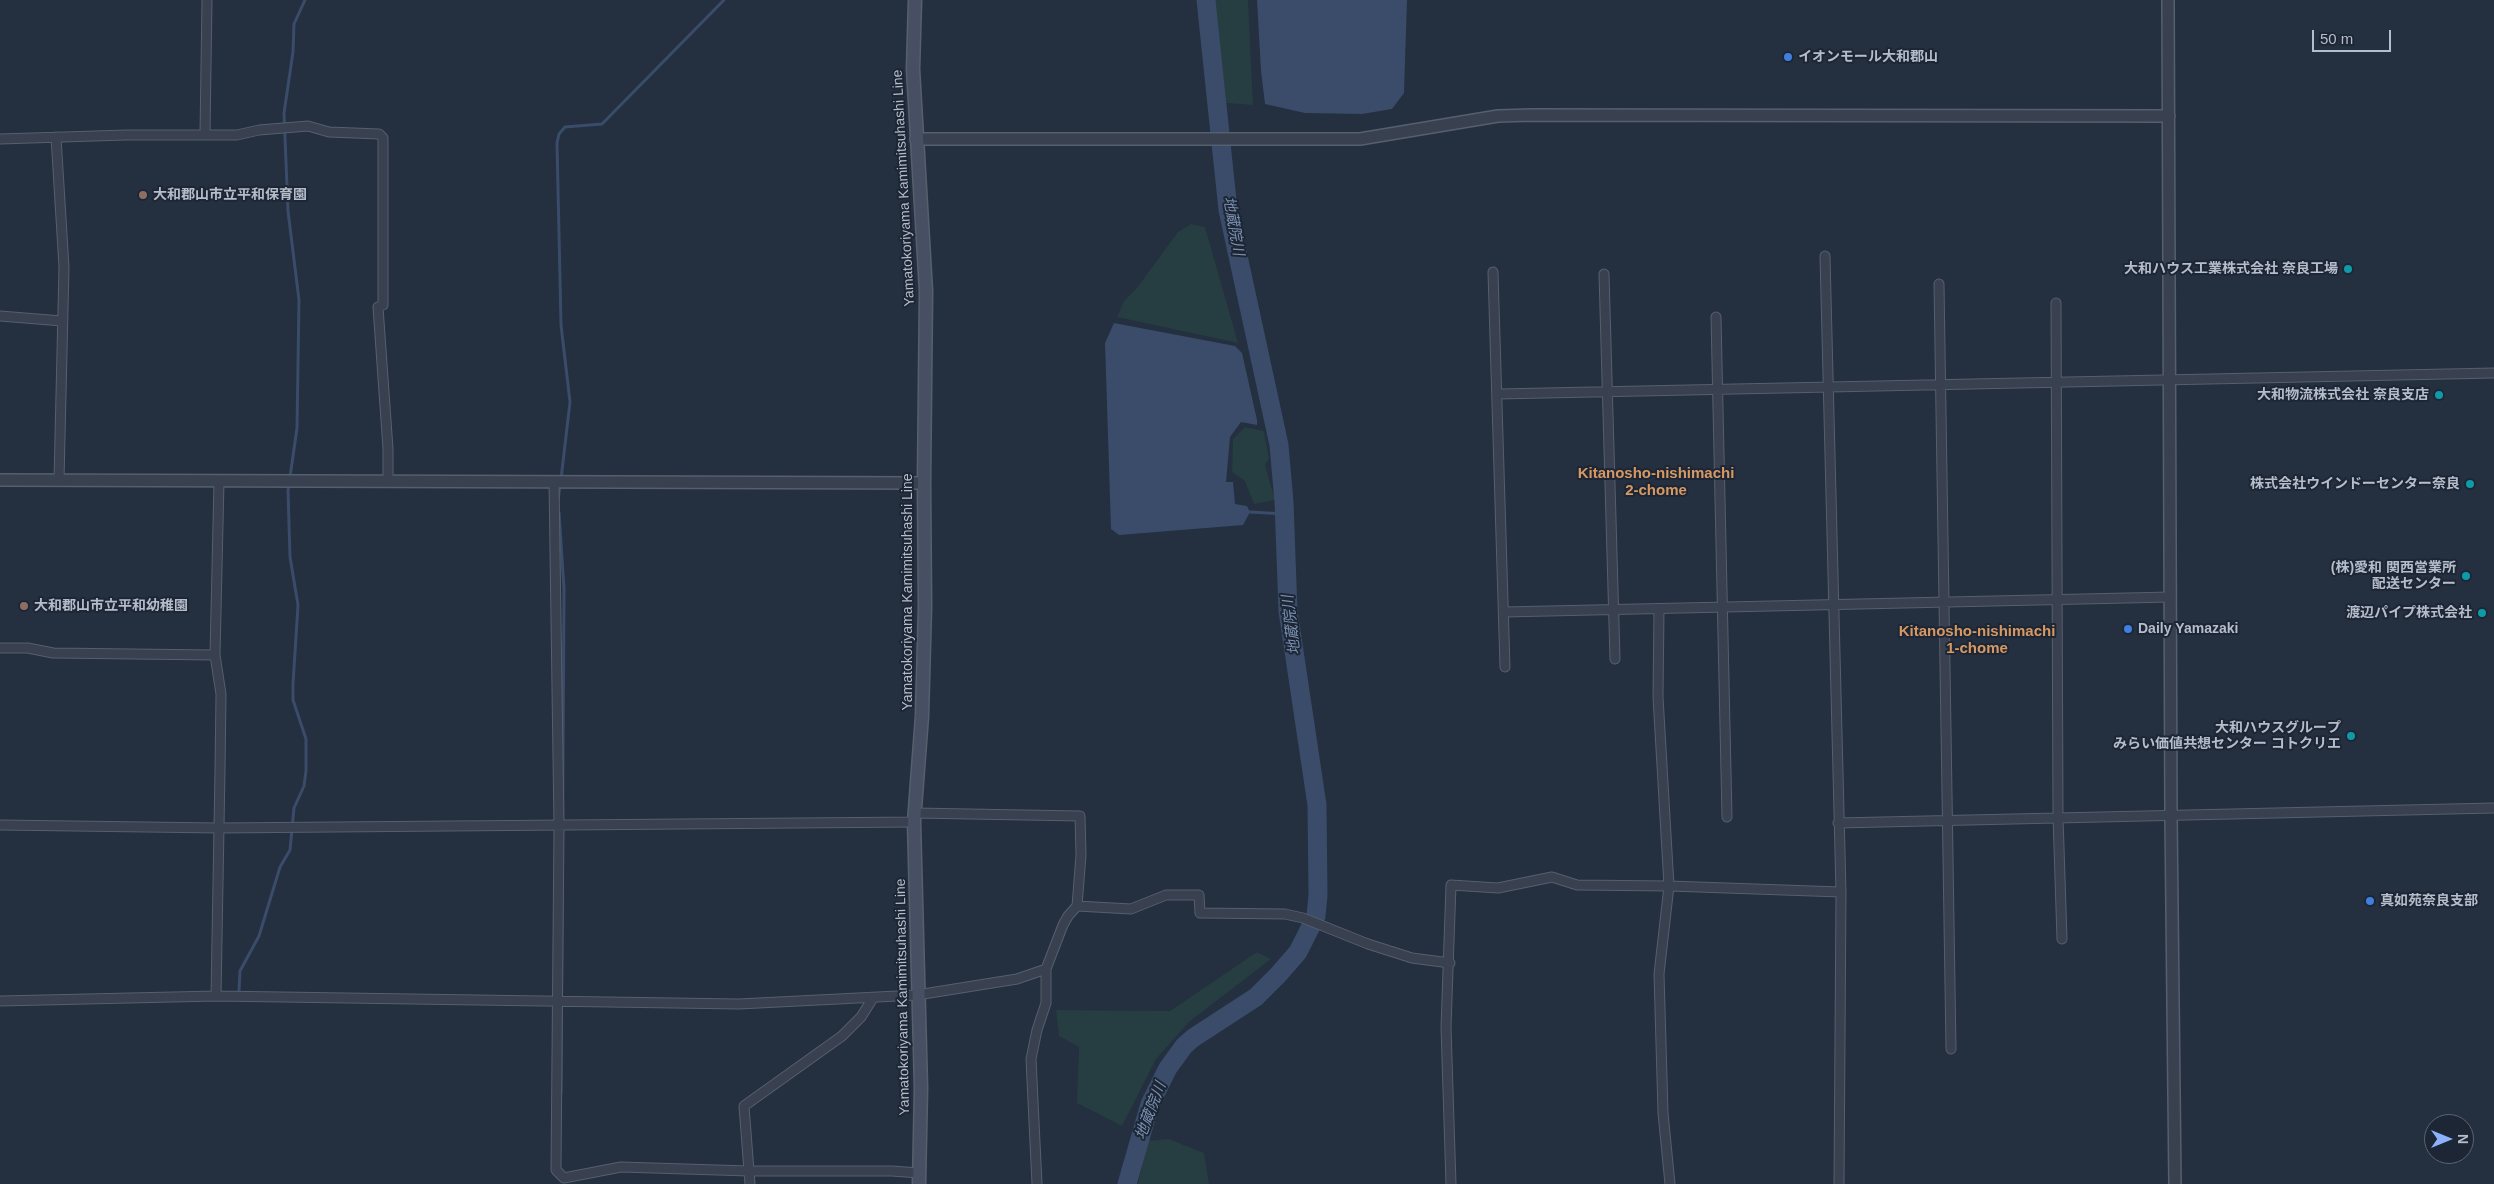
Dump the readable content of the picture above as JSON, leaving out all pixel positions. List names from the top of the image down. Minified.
{"streets":{"main road":["Yamatokoriyama Kamimitsuhashi Line"]},"districts":["Kitanosho-nishimachi 2-chome","Kitanosho-nishimachi 1-chome"],"water":["地蔵院川"],"places":["イオンモール大和郡山","大和郡山市立平和保育園","大和ハウス工業株式会社 奈良工場","大和物流株式会社 奈良支店","株式会社ウインドーセンター奈良","(株)愛和 関西営業所 配送センター","大和郡山市立平和幼稚園","渡辺パイプ株式会社","Daily Yamazaki","大和ハウスグループ みらい価値共想センター コトクリエ","真如苑奈良支部"],"scale_bar":"50 m","north":"right"}
